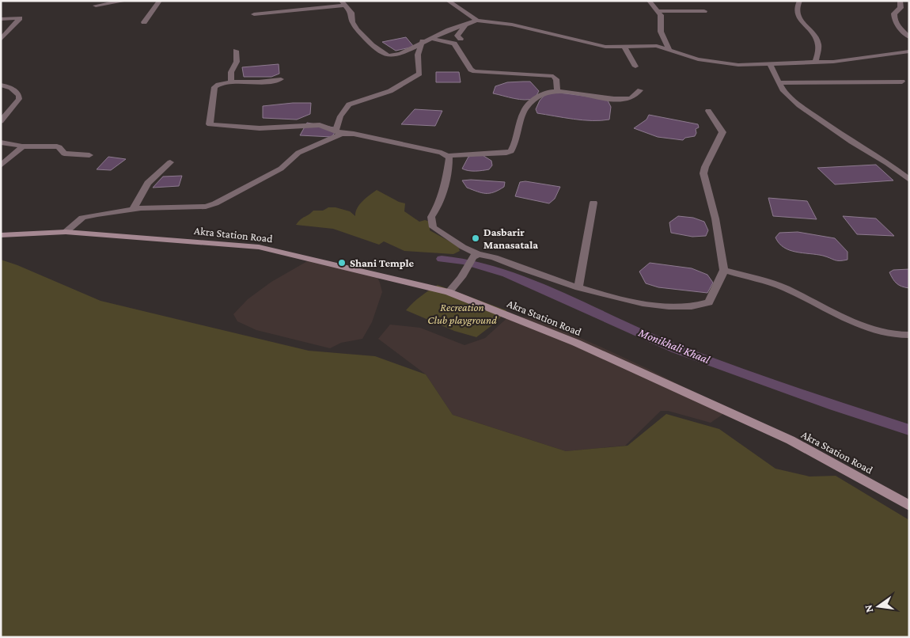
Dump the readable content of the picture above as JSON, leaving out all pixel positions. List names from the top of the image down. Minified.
{"streets":{"main road":["Akra Station Road"]},"water":["Monikhali Khaal"],"parks":["Recreation Club playground"],"places":["Dasbarir Manasatala","Shani Temple"],"north":"left"}
